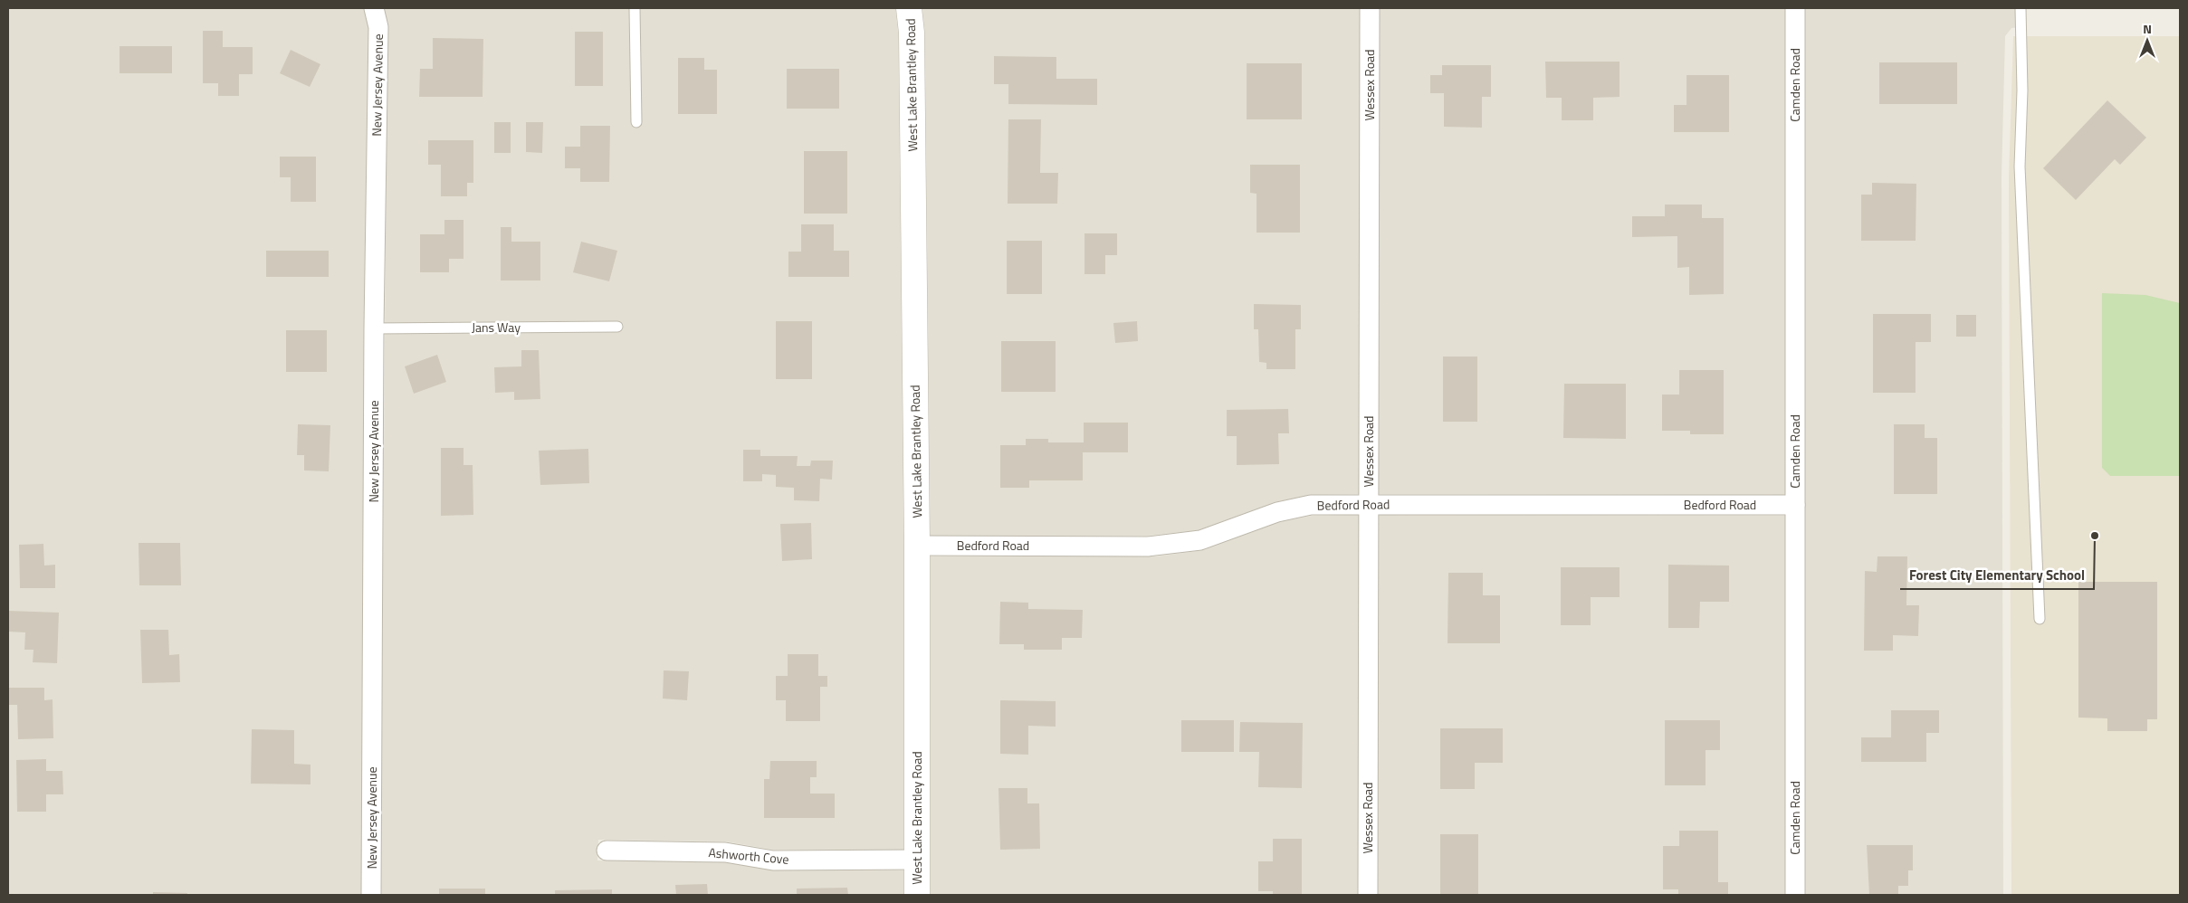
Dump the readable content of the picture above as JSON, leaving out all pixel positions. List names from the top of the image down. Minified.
{"streets":{"street":["New Jersey Avenue","West Lake Brantley Road","Wessex Road","Camden Road","Bedford Road","Ashworth Cove"],"lane":["Jans Way"]},"crossings":[["New Jersey Avenue","Jans Way"],["West Lake Brantley Road","Bedford Road"],["West Lake Brantley Road","Ashworth Cove"],["Wessex Road","Bedford Road"],["Camden Road","Bedford Road"]],"places":["Forest City Elementary School"],"north":"top"}
